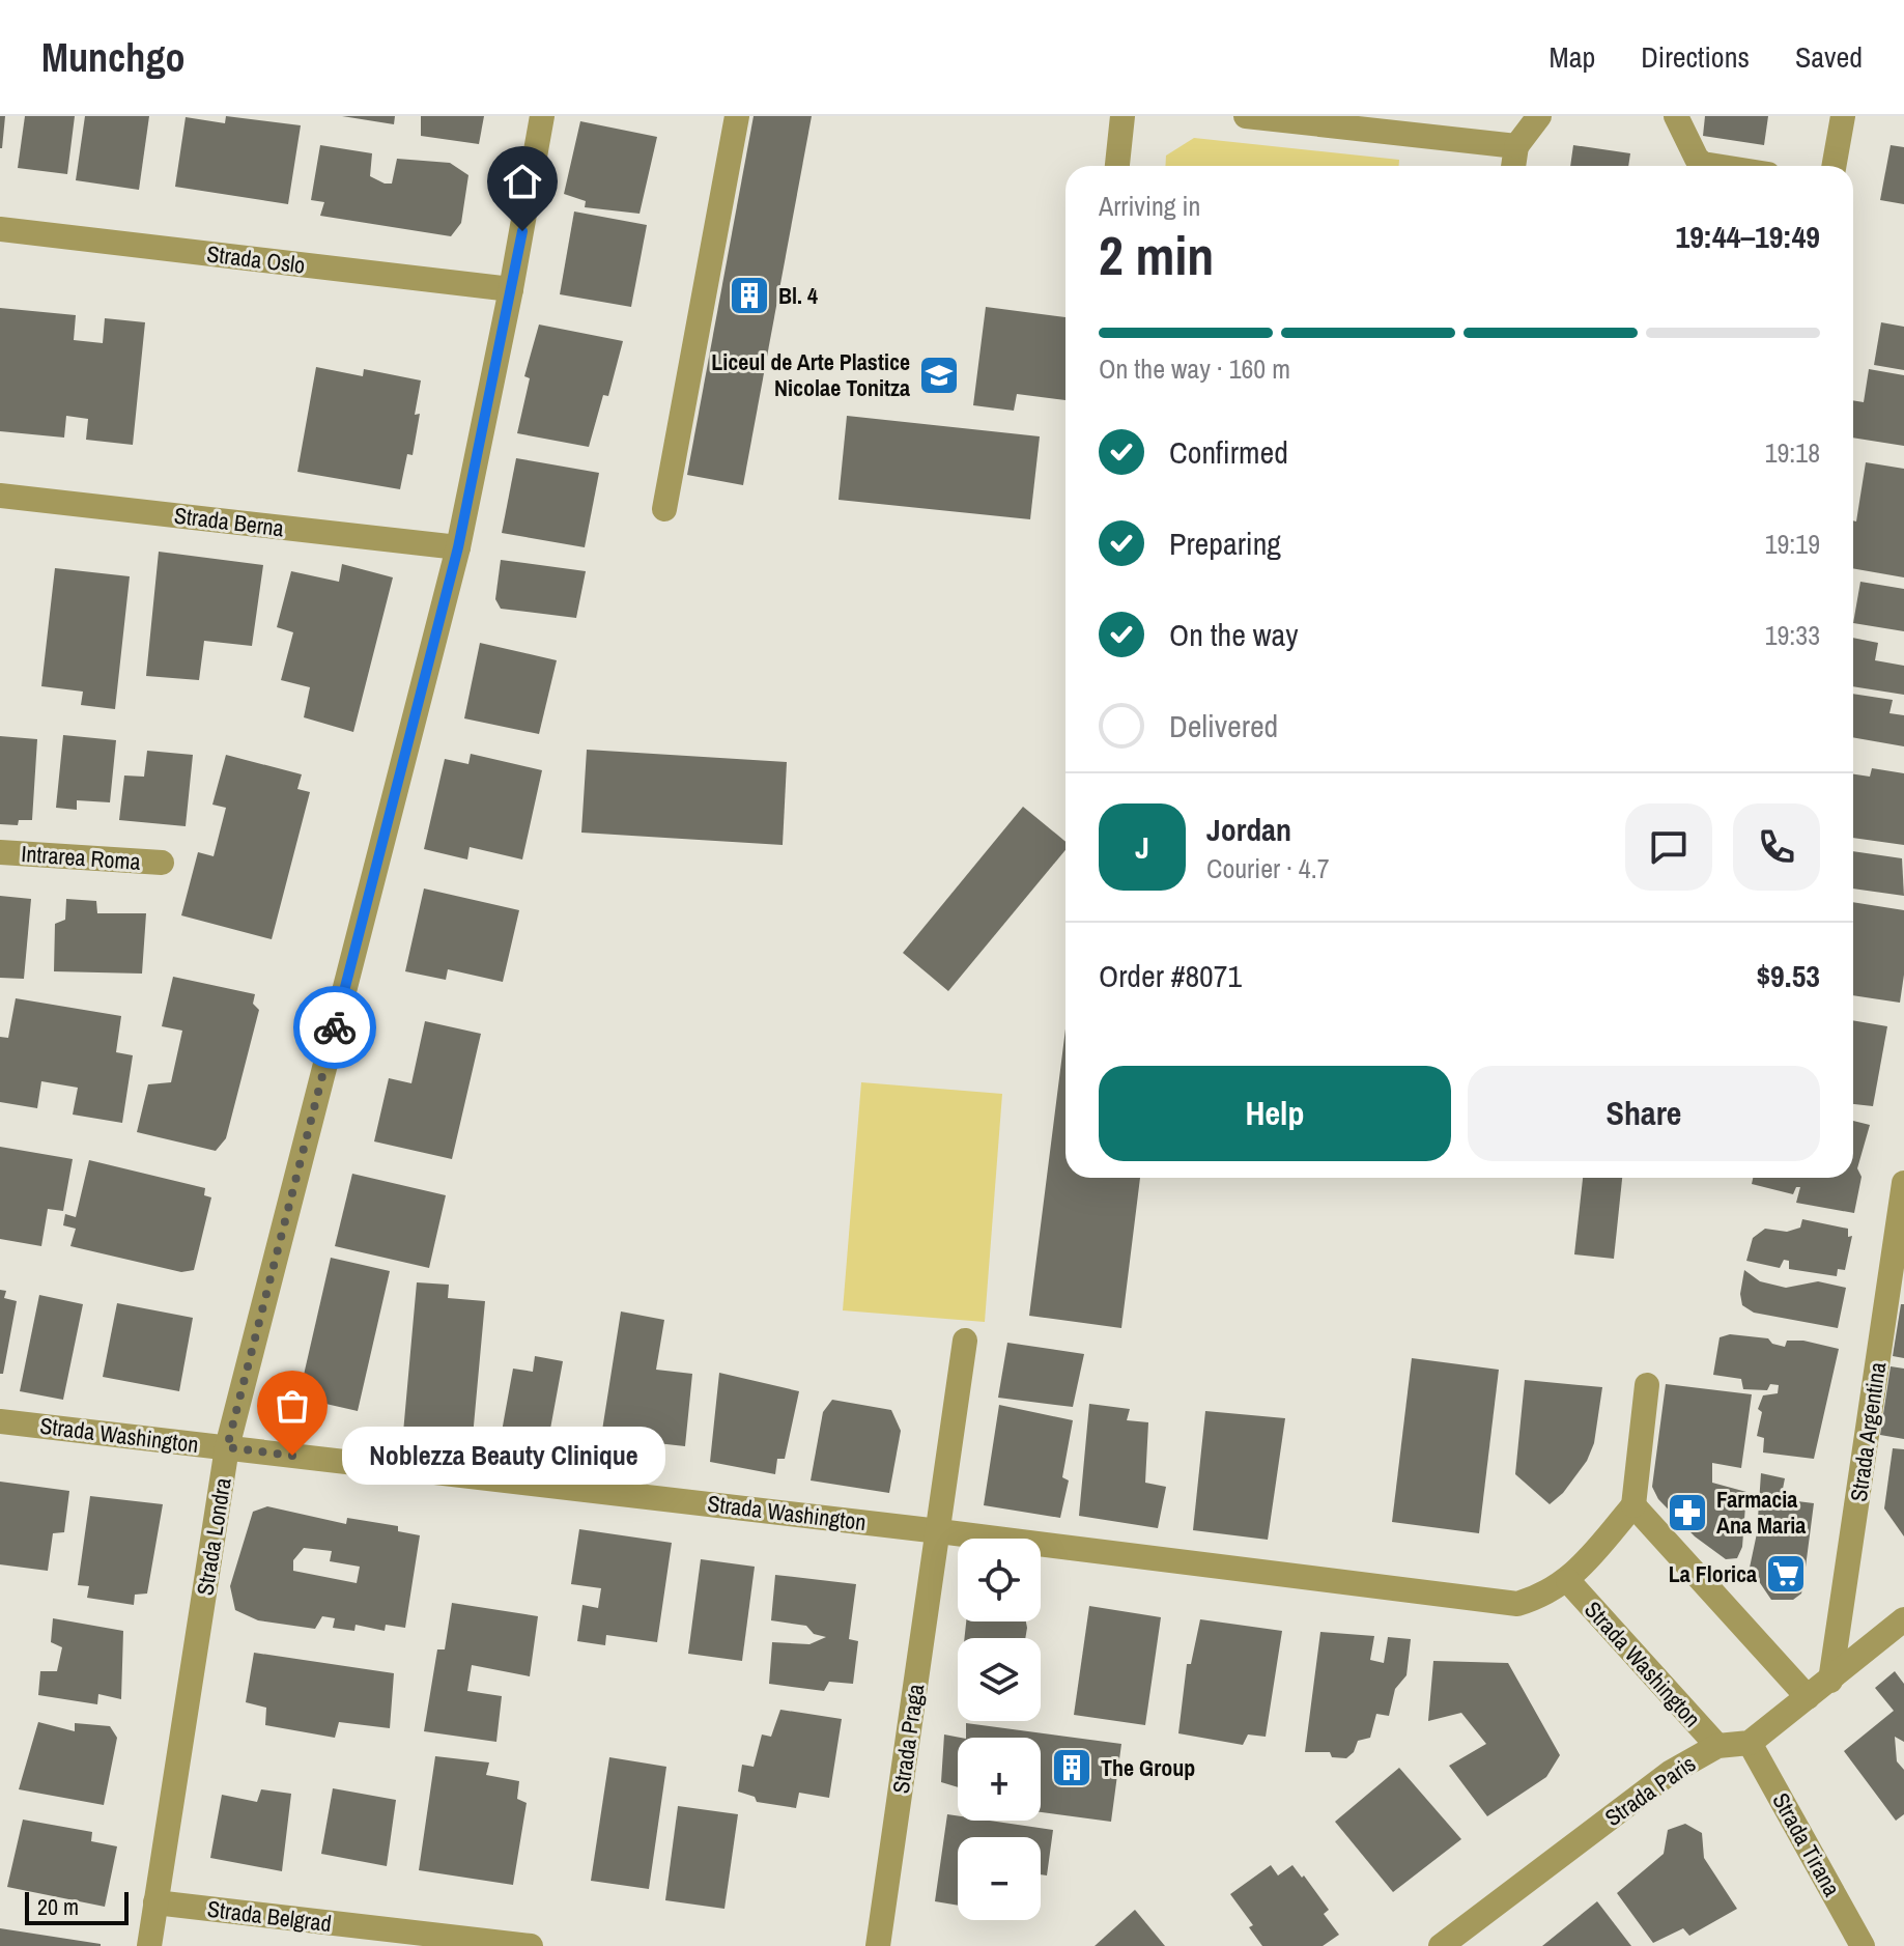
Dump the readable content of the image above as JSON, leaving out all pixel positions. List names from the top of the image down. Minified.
{"streets":{"street":["Strada Oslo","Strada Berna","Intrarea Roma","Strada Argentina","Strada Washington","Strada Londra","Strada Praga","Strada Paris","Strada Tirana","Strada Belgrad"]},"crossings":[["Strada Oslo","Strada Londra"],["Strada Berna","Strada Londra"],["Strada Washington","Strada Londra"],["Strada Washington","Strada Praga"],["Strada Washington","Strada Paris"],["Strada Londra","Strada Belgrad"],["Strada Paris","Strada Tirana"]],"places":{"building":["Bl. 4","The Group"],"school or university":["Liceul de Arte Plastice Nicolae Tonitza"],"other":["Noblezza Beauty Clinique"],"pharmacy":["Farmacia Ana Maria"],"supermarket":["La Florica"]},"scale_bar":"20 m","page":{"header":"Munchgo","nav":["Map","Directions","Saved"],"heading":["2 min","Arriving in","19:44–19:49"],"panel":["Jordan","Courier · 4.7","Order #8071","$9.53"],"bar":"On the way · 160 m","list":[["Confirmed","19:18"],["Preparing","19:19"],["On the way","19:33"],"Delivered"],"round":"J","buttons":["Help","Share"],"bubble":"Noblezza Beauty Clinique","map_buttons":["+","−"],"scale":"20 m"}}
